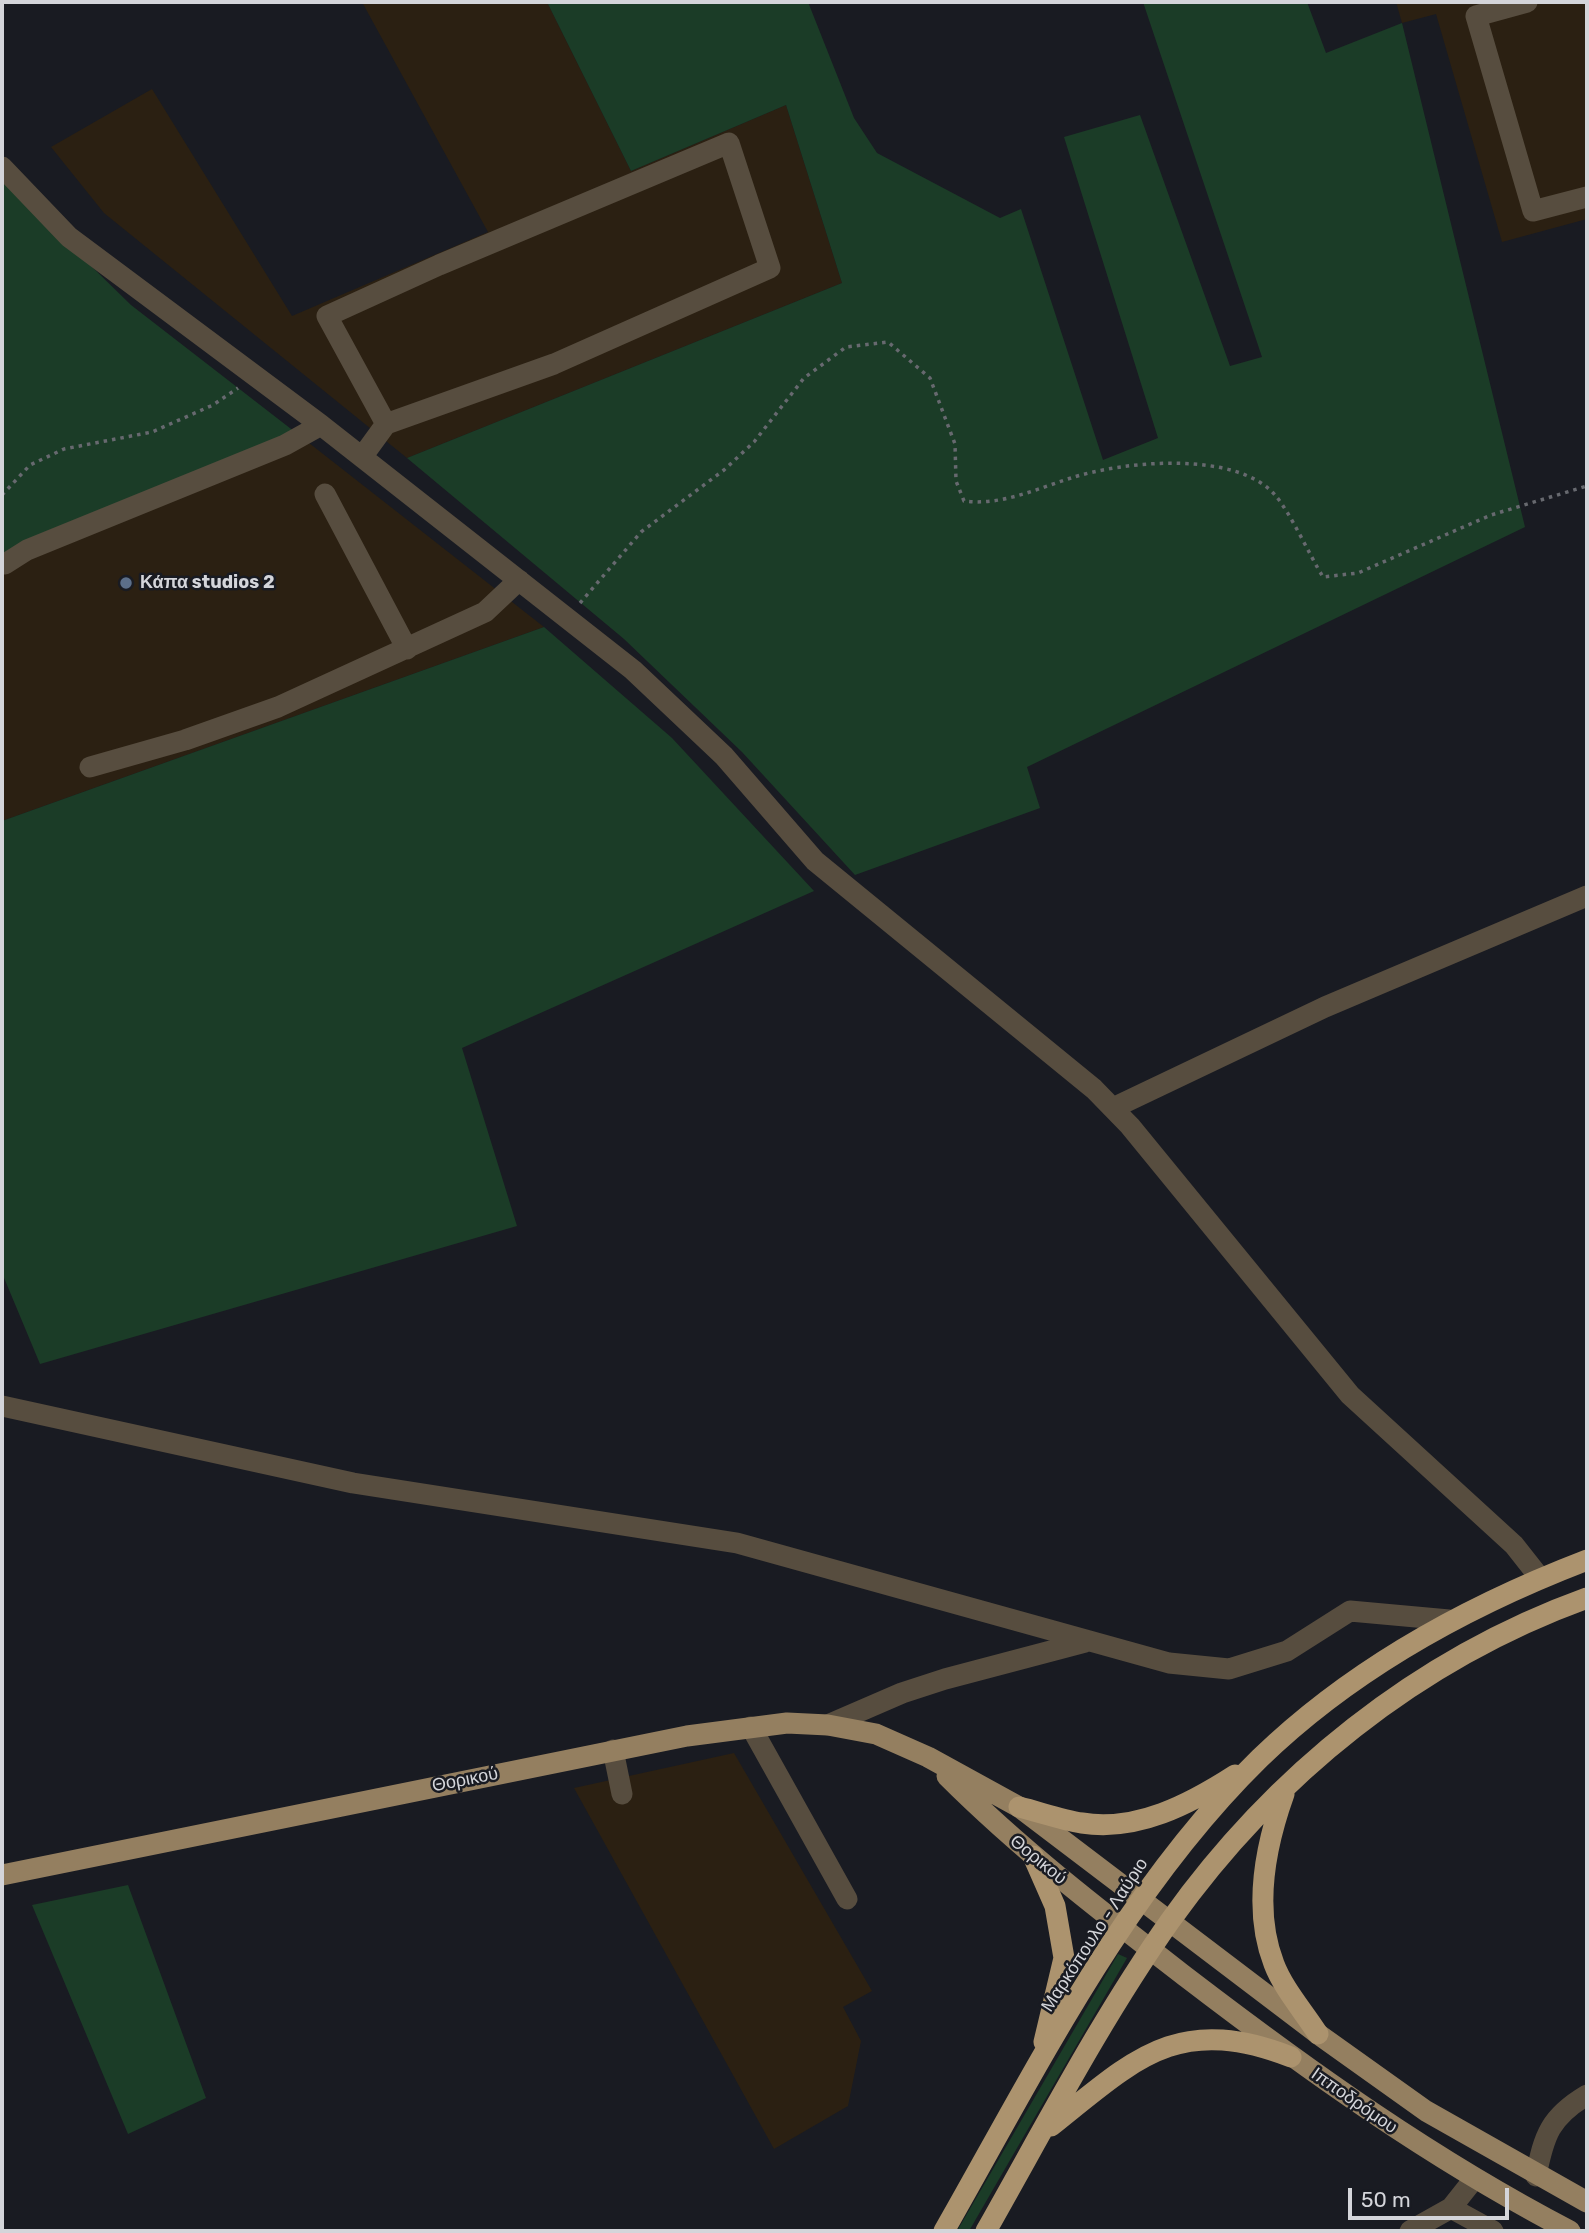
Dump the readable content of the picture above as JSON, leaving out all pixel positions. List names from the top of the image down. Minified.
{"streets":{"highway":["Μαρκόπουλο - Λαύριο"],"main road":["Θορικού","Ιπποδρόμου"]},"crossings":[["Θορικού","Μαρκόπουλο - Λαύριο"],["Θορικού","Ιπποδρόμου"]],"places":["Κάπα studios 2"],"scale_bar":"50 m"}
